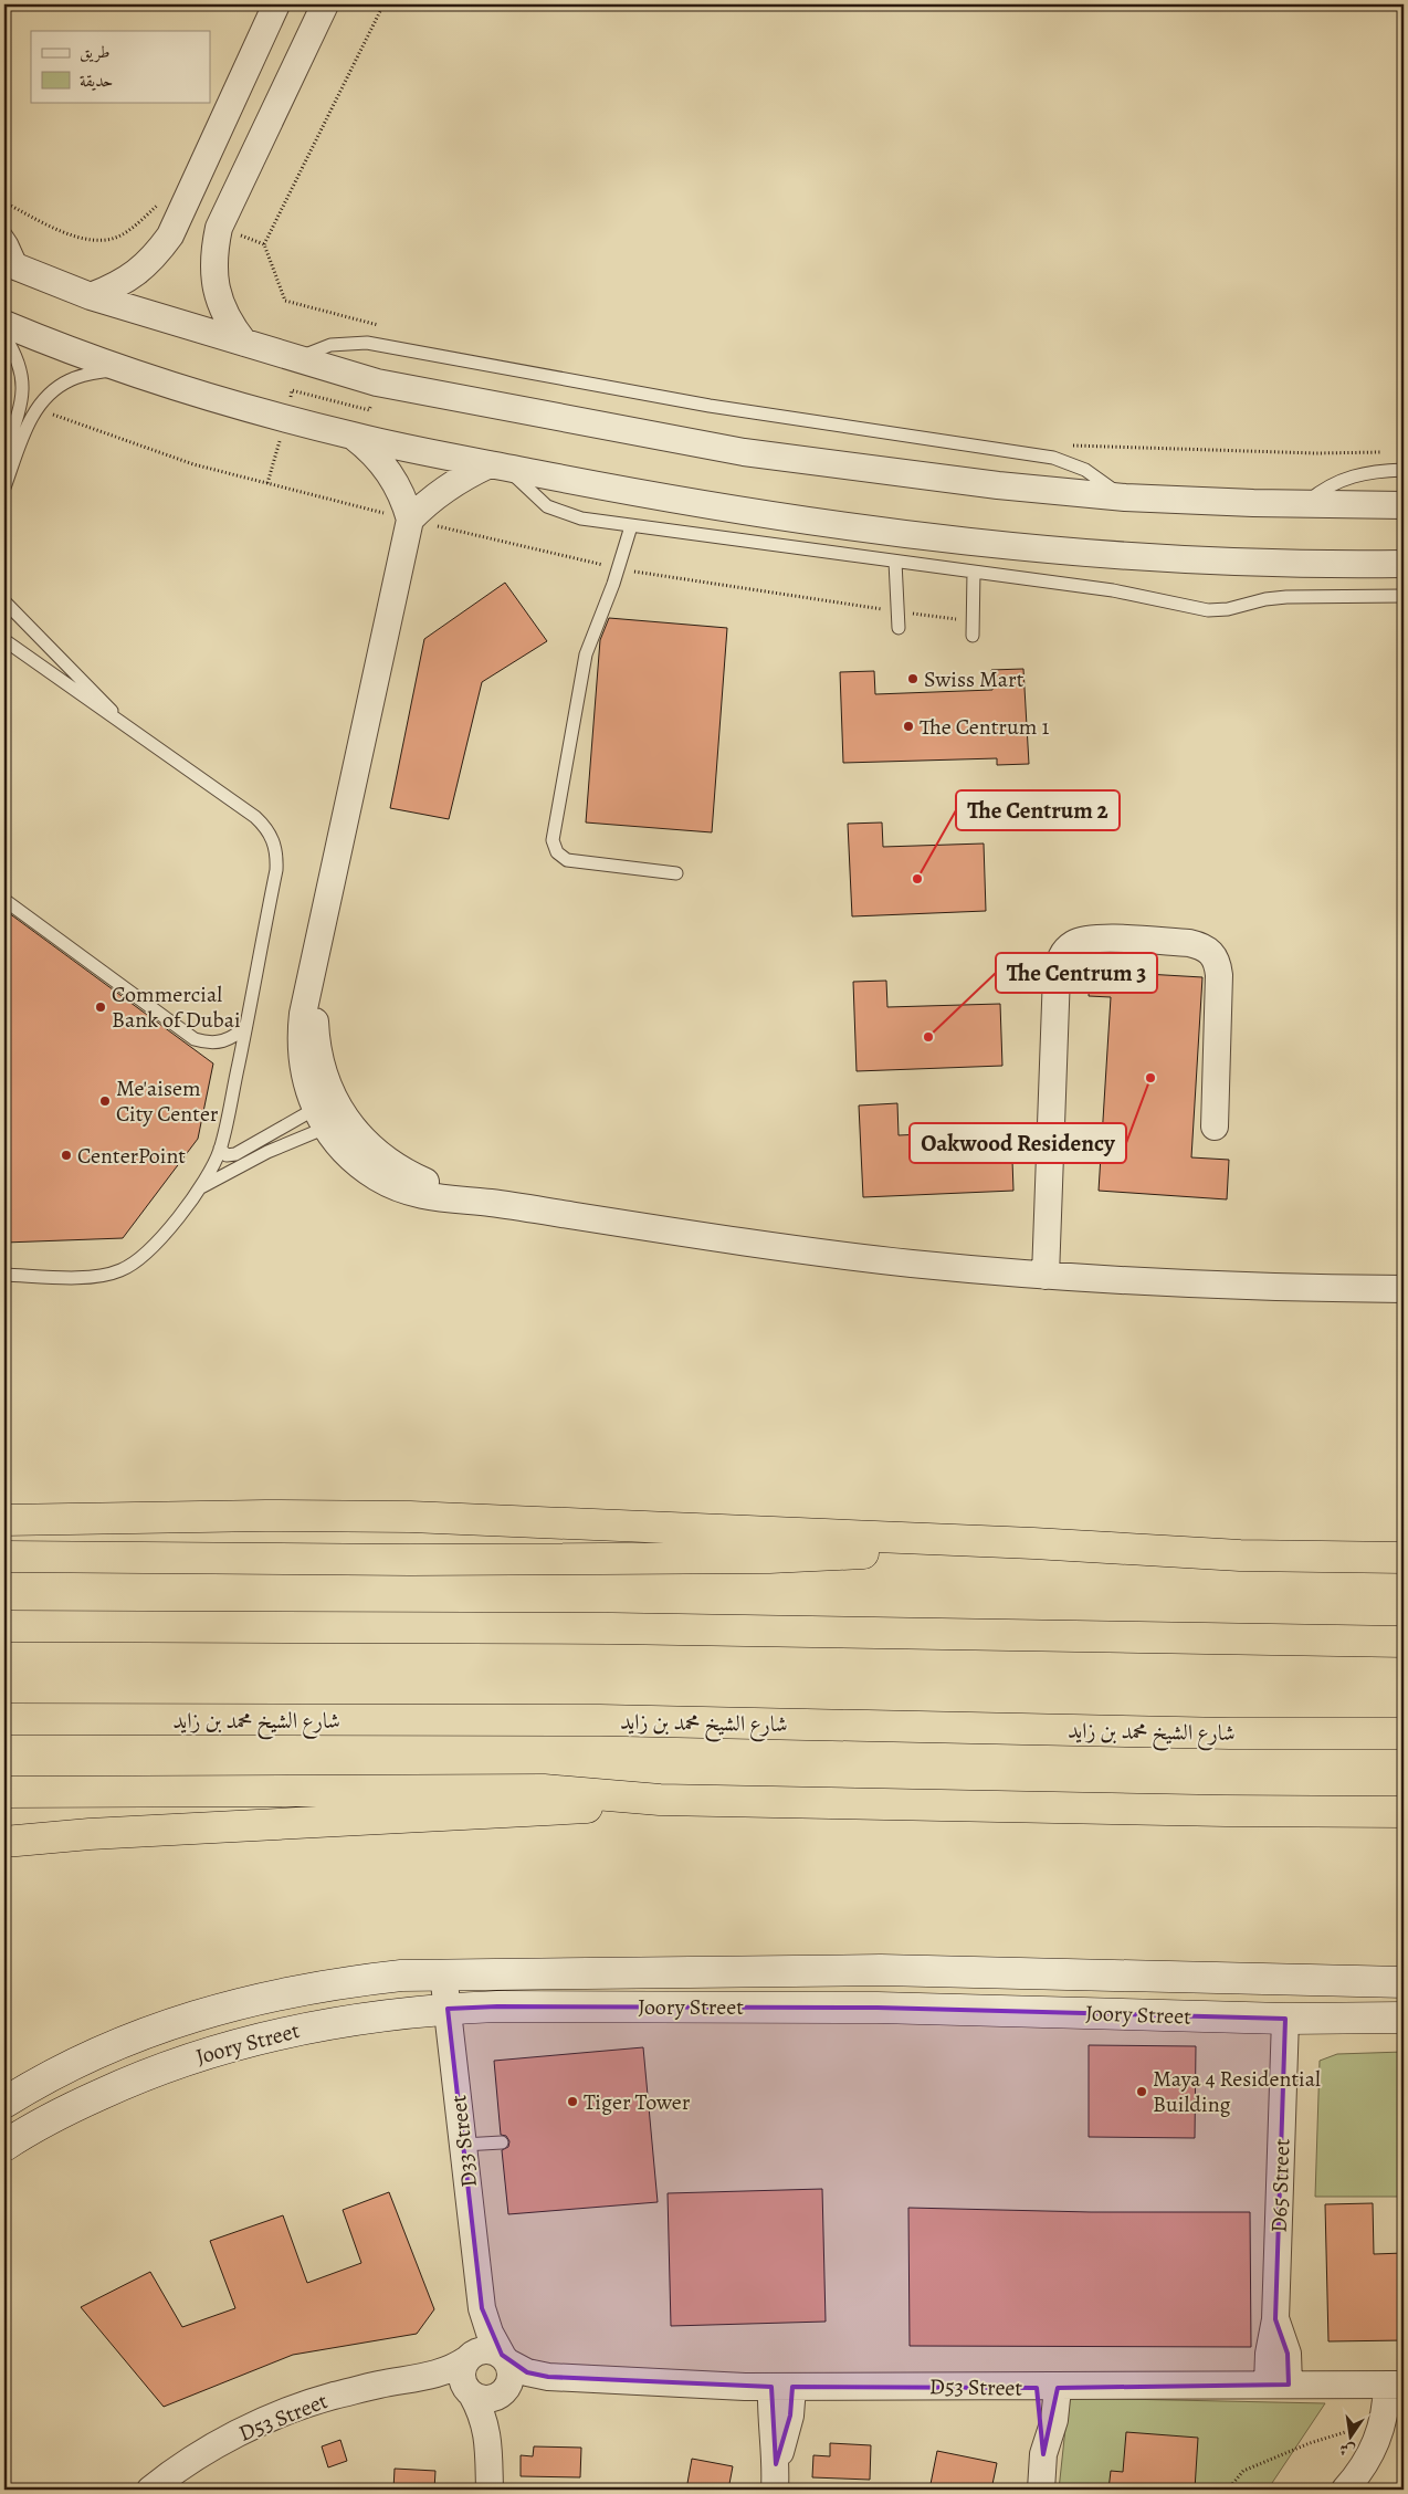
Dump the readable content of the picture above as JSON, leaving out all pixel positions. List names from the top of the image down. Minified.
{"streets":{"highway":["شارع الشيخ محمد بن زايد"],"street":["Joory Street","D33 Street","D65 Street","D53 Street"]},"crossings":[["Joory Street","D33 Street"],["Joory Street","D65 Street"],["D33 Street","D53 Street"],["D65 Street","D53 Street"]],"places":["Swiss Mart","The Centrum 1","The Centrum 2","Commercial Bank of Dubai","The Centrum 3","Oakwood Residency","Me'aisem City Center","CenterPoint","Maya 4 Residential Building","Tiger Tower"],"legend":["طريق","حديقة"],"north":"bottom"}
